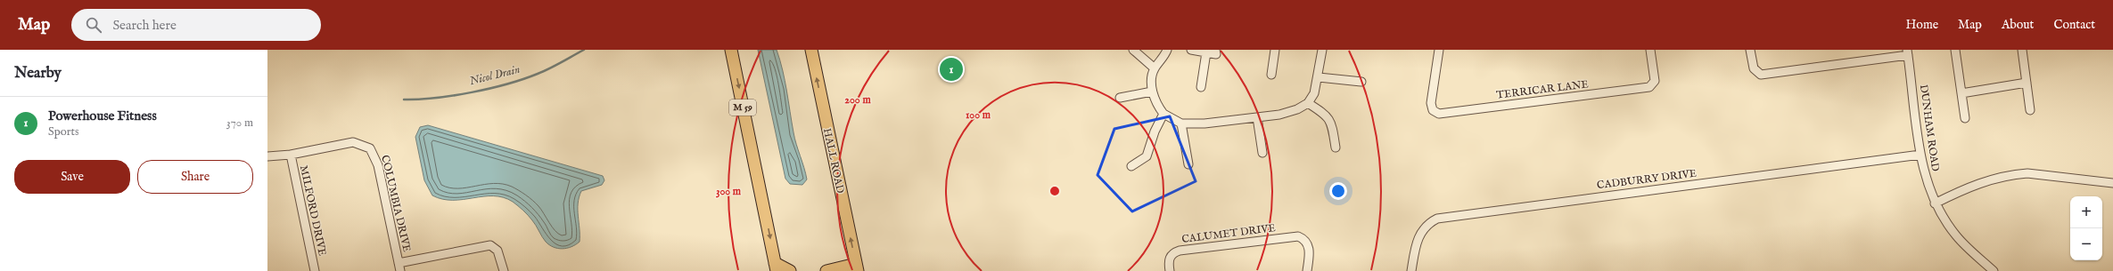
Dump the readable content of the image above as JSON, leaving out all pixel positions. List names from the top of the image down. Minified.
{"streets":{"highway":["M 59","HALL ROAD"],"street":["TERRICAR LANE","DUNHAM ROAD","CADBURRY DRIVE","COLUMBIA DRIVE","MILFORD DRIVE","CALUMET DRIVE"]},"crossings":[["DUNHAM ROAD","CADBURRY DRIVE"],["COLUMBIA DRIVE","MILFORD DRIVE"]],"water":["Nicol Drain"],"page":{"header":"Map","search":"Search here","nav":["Home","Map","About","Contact"],"heading":"Nearby","pins":"1","list":[{"mark":"1","name":"Powerhouse Fitness","note":"Sports","value":"370 m"}],"buttons":["Save","Share"],"map_buttons":["+","−"]},"rings":["200 m","100 m","300 m"]}
